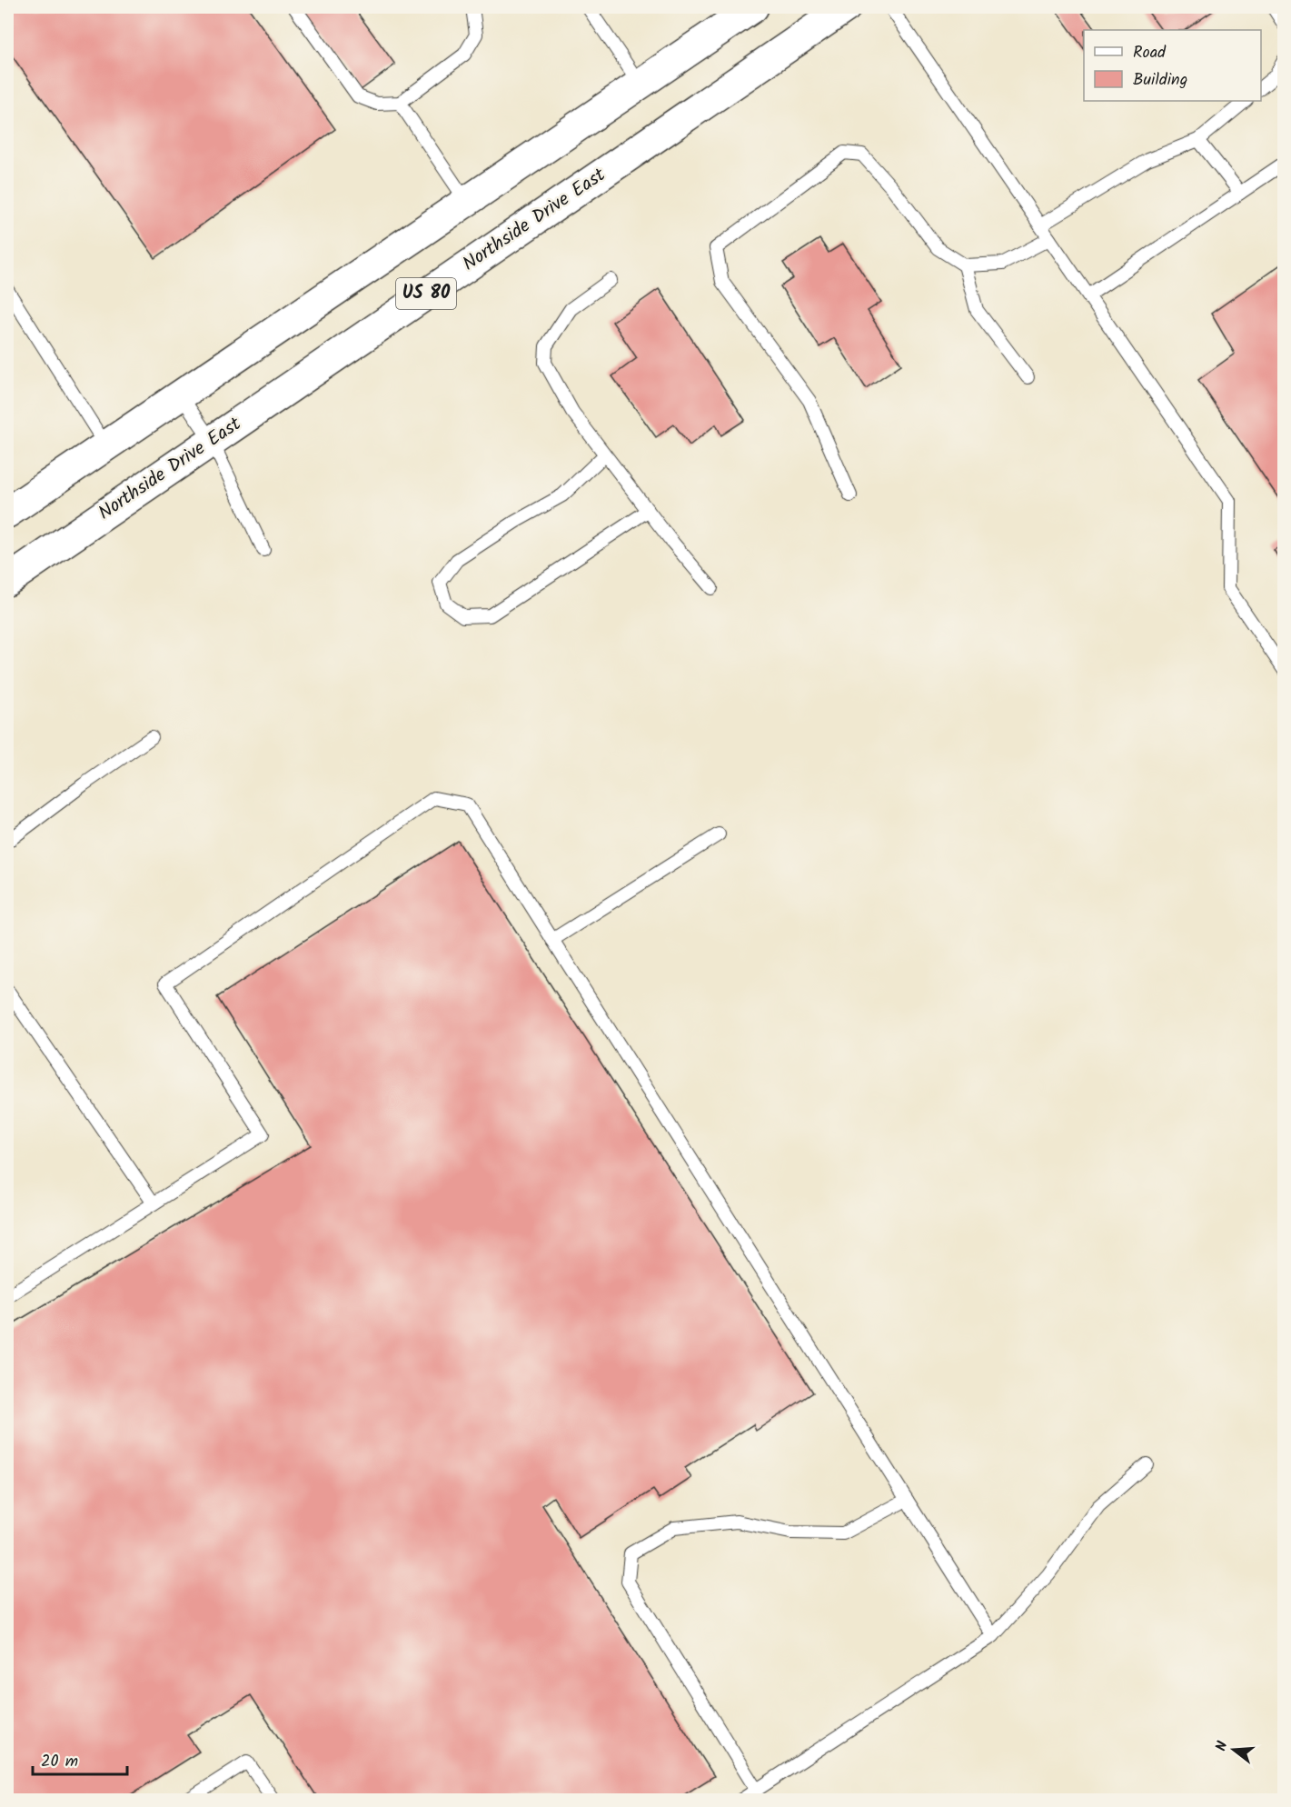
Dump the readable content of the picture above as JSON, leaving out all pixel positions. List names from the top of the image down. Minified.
{"streets":{"main road":["Northside Drive East","US 80"]},"legend":["Road","Building"],"scale_bar":"20 m","north":"left"}
